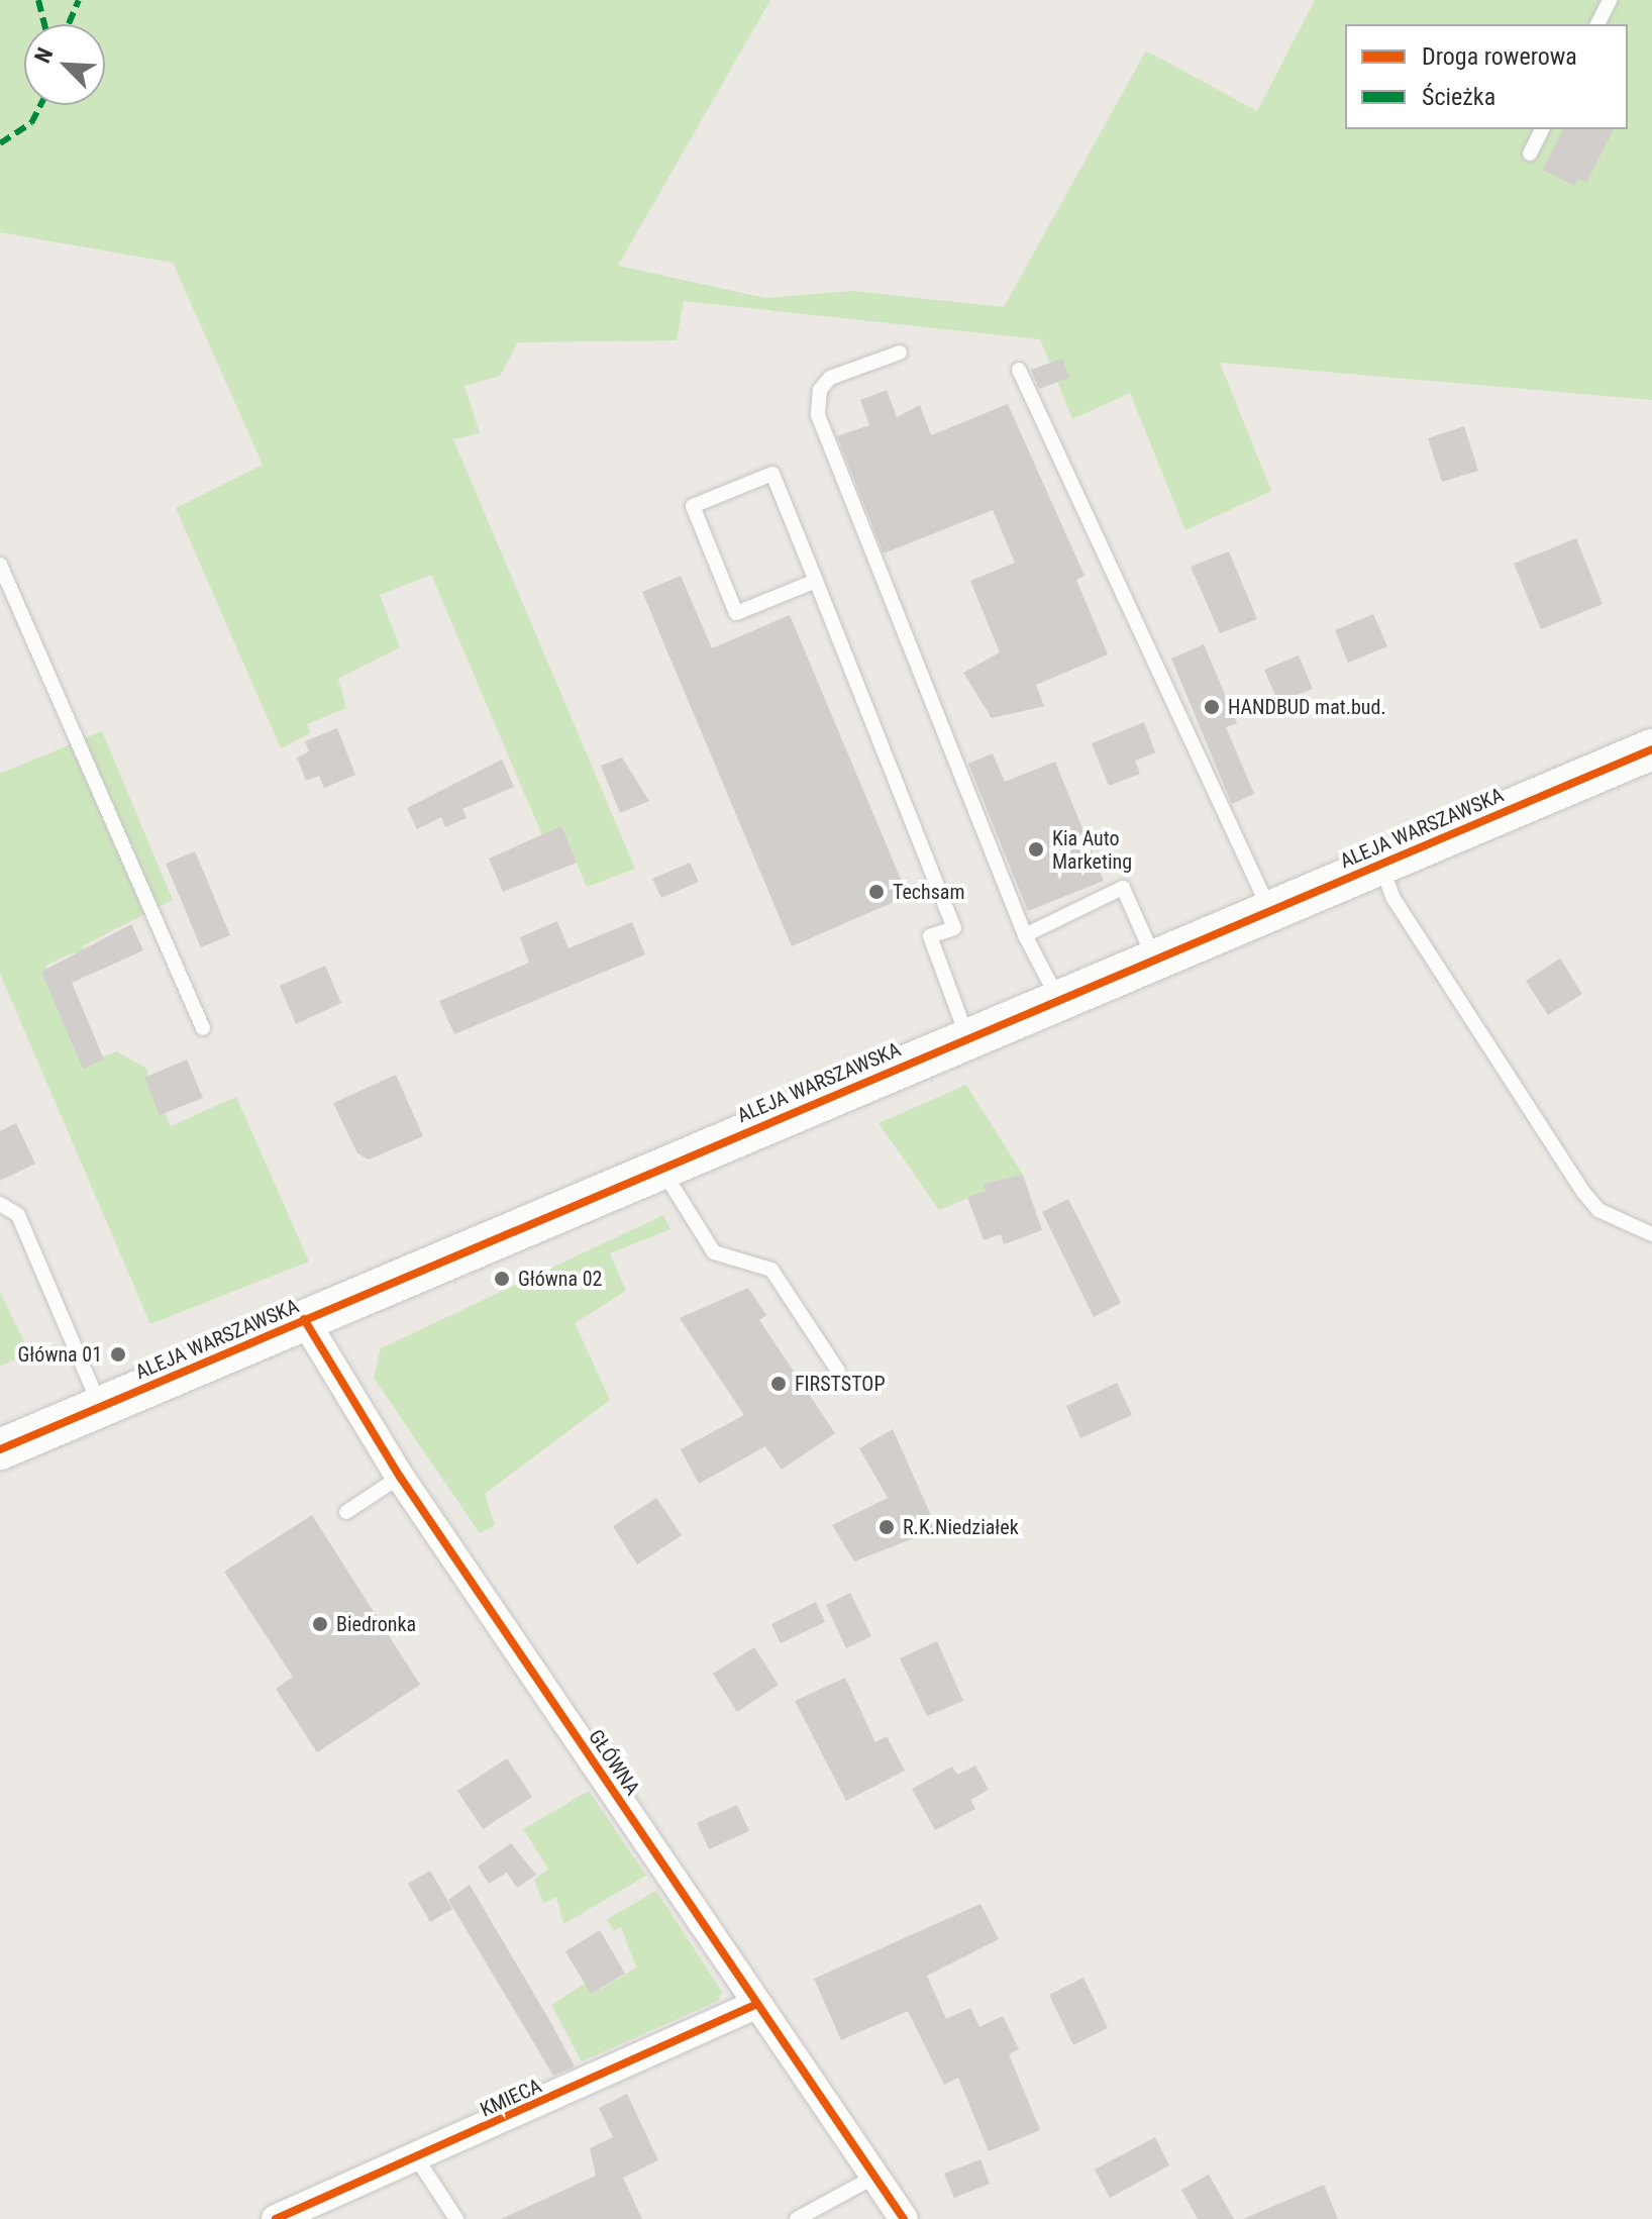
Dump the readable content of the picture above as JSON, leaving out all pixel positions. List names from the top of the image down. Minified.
{"streets":{"street":["ALEJA WARSZAWSKA","GŁÓWNA","KMIECA"]},"crossings":[["ALEJA WARSZAWSKA","GŁÓWNA"],["GŁÓWNA","KMIECA"]],"places":["HANDBUD mat.bud.","Kia Auto Marketing","Techsam","Główna 02","Główna 01","FIRSTSTOP","R.K.Niedziałek","Biedronka"],"legend":["Droga rowerowa","Ścieżka"],"north":"top left"}
